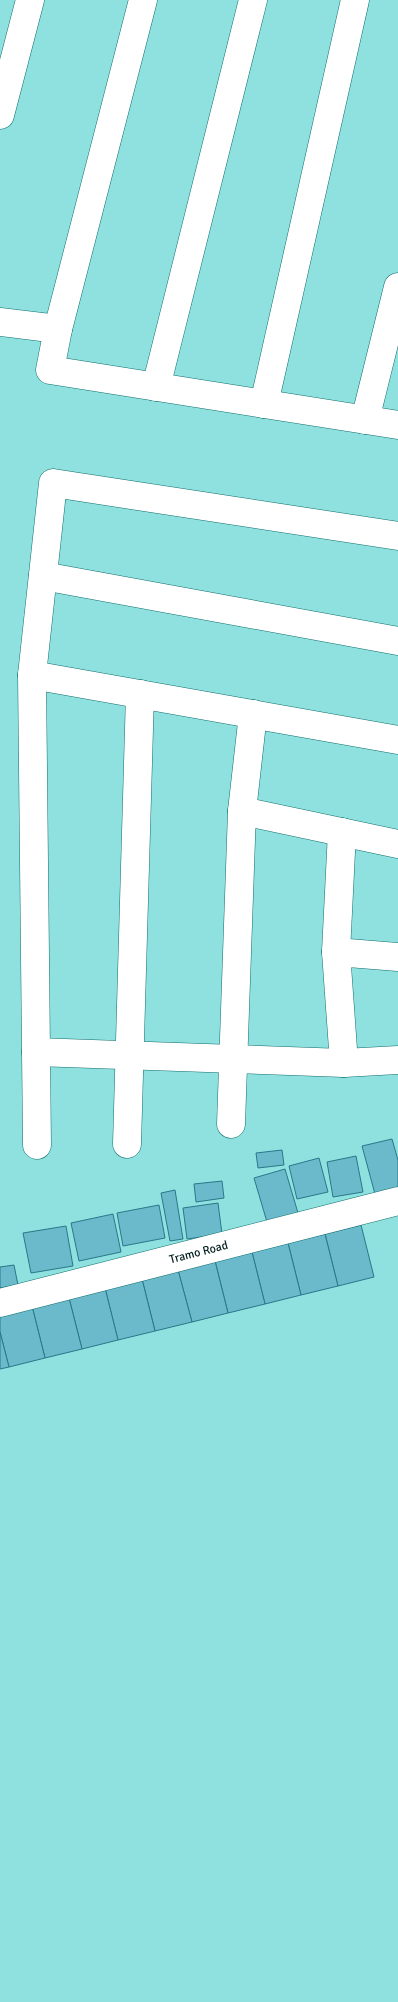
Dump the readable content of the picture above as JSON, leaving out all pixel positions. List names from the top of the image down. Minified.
{"streets":{"street":["Tramo Road"]}}
